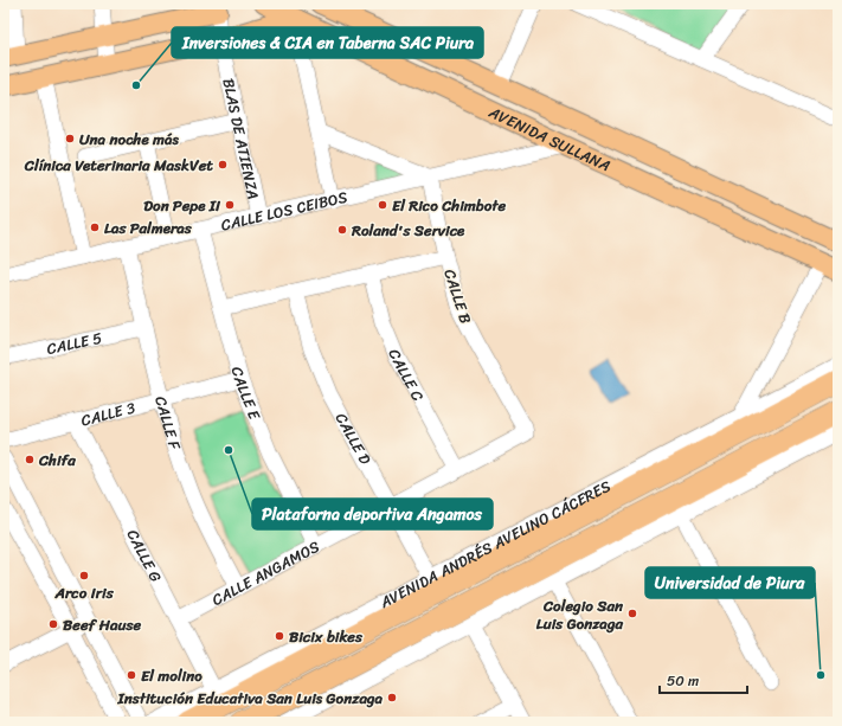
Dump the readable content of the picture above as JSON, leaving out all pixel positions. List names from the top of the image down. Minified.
{"streets":{"highway":["AVENIDA ANDRÉS AVELINO CÁCERES"],"main road":["AVENIDA SULLANA"],"street":["BLAS DE ATIENZA","CALLE LOS CEIBOS","CALLE B","CALLE 5","CALLE C","CALLE E","CALLE 3","CALLE F","CALLE D","CALLE G","CALLE ANGAMOS"]},"crossings":[["BLAS DE ATIENZA","CALLE LOS CEIBOS"],["AVENIDA SULLANA","CALLE LOS CEIBOS"],["CALLE LOS CEIBOS","CALLE B"],["CALLE LOS CEIBOS","CALLE E"],["CALLE LOS CEIBOS","CALLE F"],["CALLE B","CALLE ANGAMOS"],["CALLE 5","CALLE F"],["CALLE C","CALLE ANGAMOS"],["CALLE E","CALLE 3"],["CALLE E","CALLE ANGAMOS"],["CALLE 3","CALLE F"],["CALLE 3","CALLE G"],["CALLE F","CALLE ANGAMOS"],["CALLE D","AVENIDA ANDRÉS AVELINO CÁCERES"],["CALLE D","CALLE ANGAMOS"],["AVENIDA ANDRÉS AVELINO CÁCERES","CALLE G"],["CALLE G","CALLE ANGAMOS"]],"places":["Inversiones & CIA en Taberna SAC Piura","Una noche más","Clínica Veterinaria MaskVet","Don Pepe II","El Rico Chimbote","Las Palmeras","Roland's Service","Plataforna deportiva Angamos","Chifa","Arco Iris","Colegio San Luis Gonzaga","Beef Hause","Bicix bikes","El molino","Universidad de Piura","Institución Educativa San Luis Gonzaga"],"scale_bar":"50 m"}
